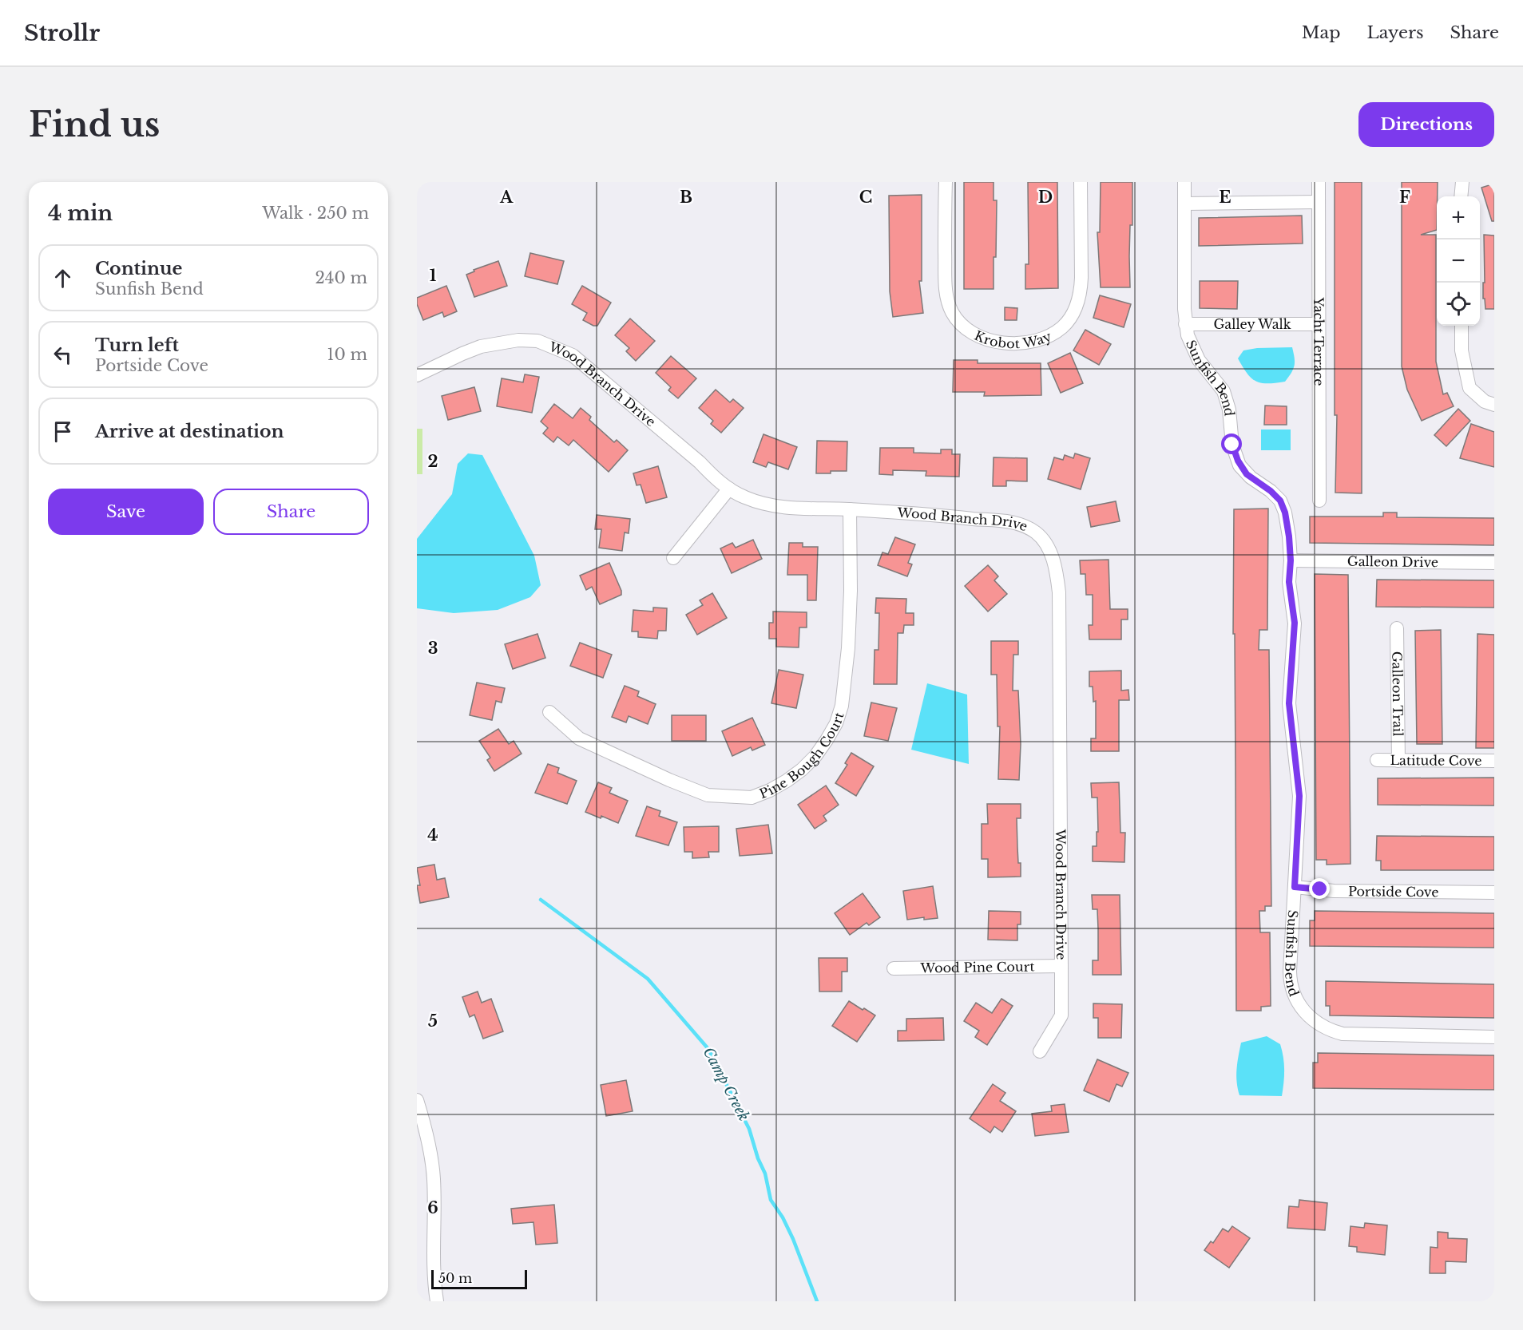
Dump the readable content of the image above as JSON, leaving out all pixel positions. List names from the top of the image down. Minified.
{"streets":{"street":["Galley Walk","Krobot Way","Yacht Terrace","Sunfish Bend","Wood Branch Drive","Galleon Drive","Galleon Trail","Pine Bough Court","Latitude Cove","Portside Cove","Wood Pine Court"]},"crossings":[["Galley Walk","Yacht Terrace"],["Galley Walk","Sunfish Bend"],["Sunfish Bend","Galleon Drive"],["Sunfish Bend","Portside Cove"],["Wood Branch Drive","Pine Bough Court"],["Wood Branch Drive","Wood Pine Court"],["Galleon Trail","Latitude Cove"]],"water":["Camp Creek"],"scale_bar":"50 m","page":{"header":"Strollr","nav":["Map","Layers","Share"],"buttons":["Directions",["Save","Share"]],"title":"Find us","heading":["4 min","Walk · 250 m"],"map_buttons":["+","−"],"list":[["Continue","Sunfish Bend","240 m"],["Turn left","Portside Cove","10 m"],"Arrive at destination"],"scale":"50 m"},"grid":{"columns":["A","B","C","D","E","F"],"rows":["1","2","3","4","5","6"]}}
